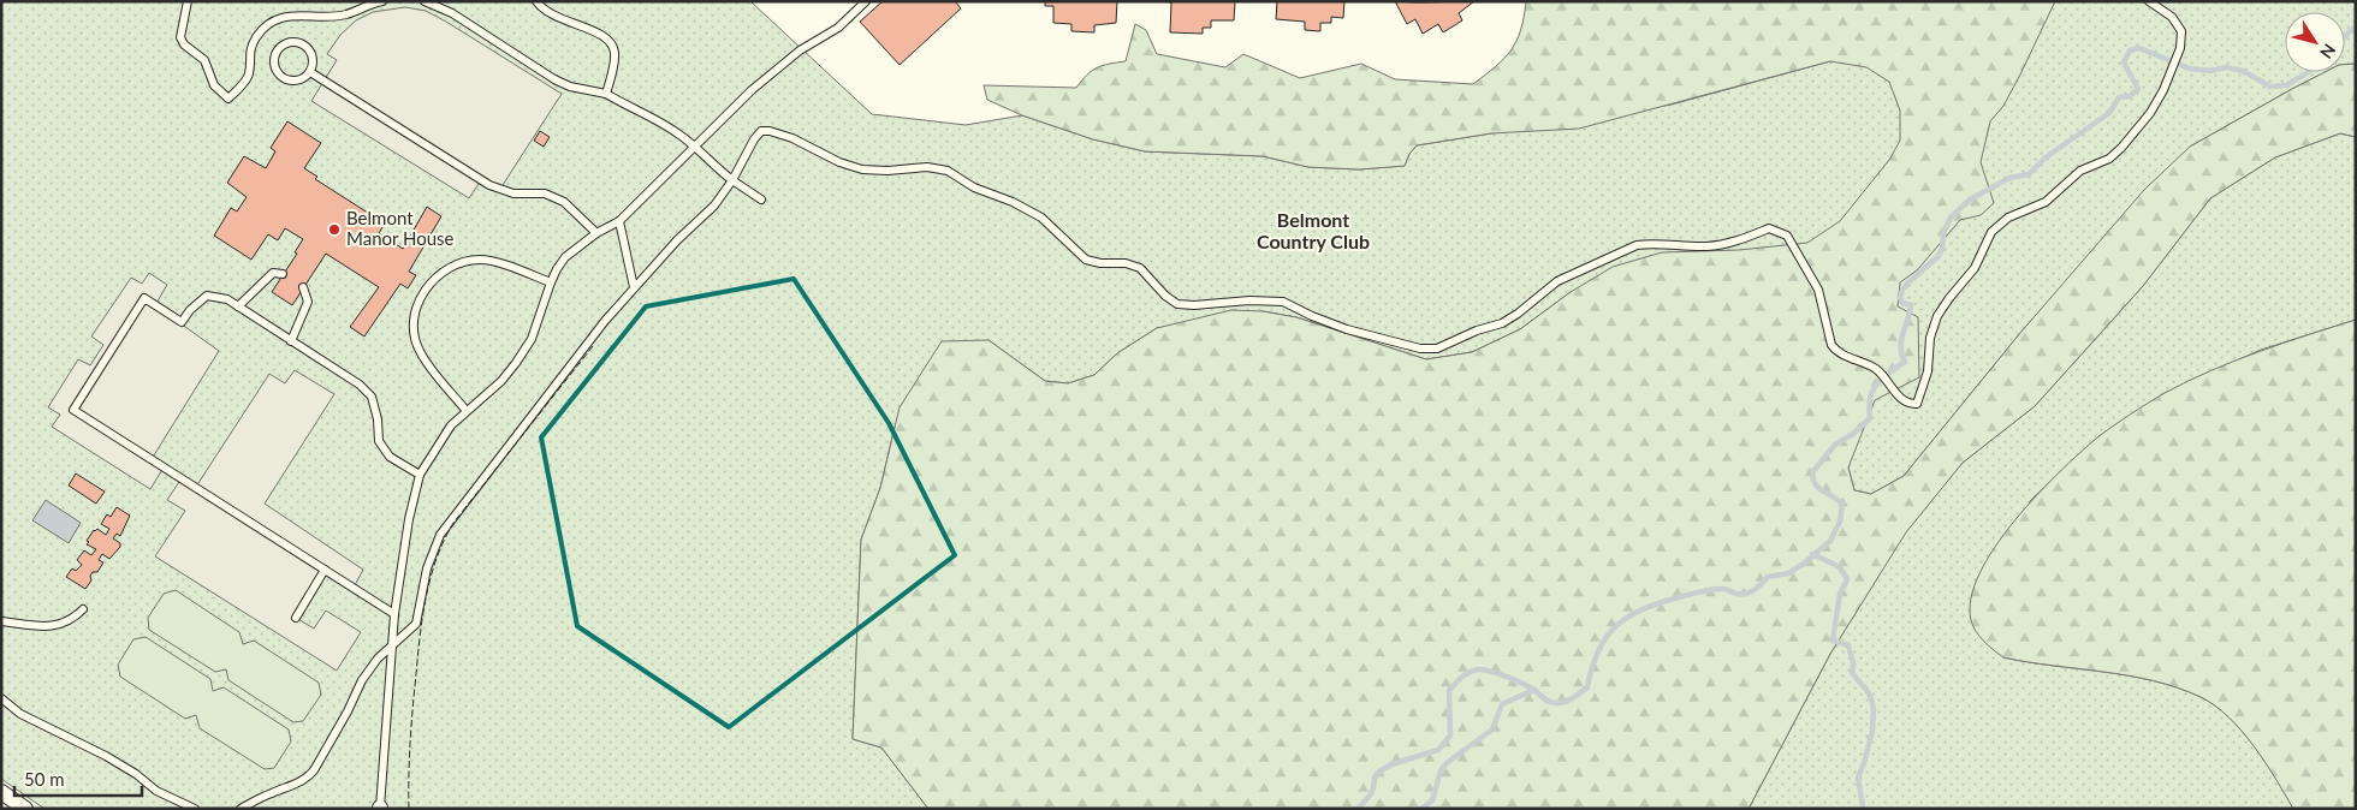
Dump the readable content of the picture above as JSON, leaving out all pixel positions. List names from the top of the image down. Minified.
{"districts":["Belmont Country Club"],"places":["Belmont Manor House"],"scale_bar":"50 m","north":"bottom right"}
